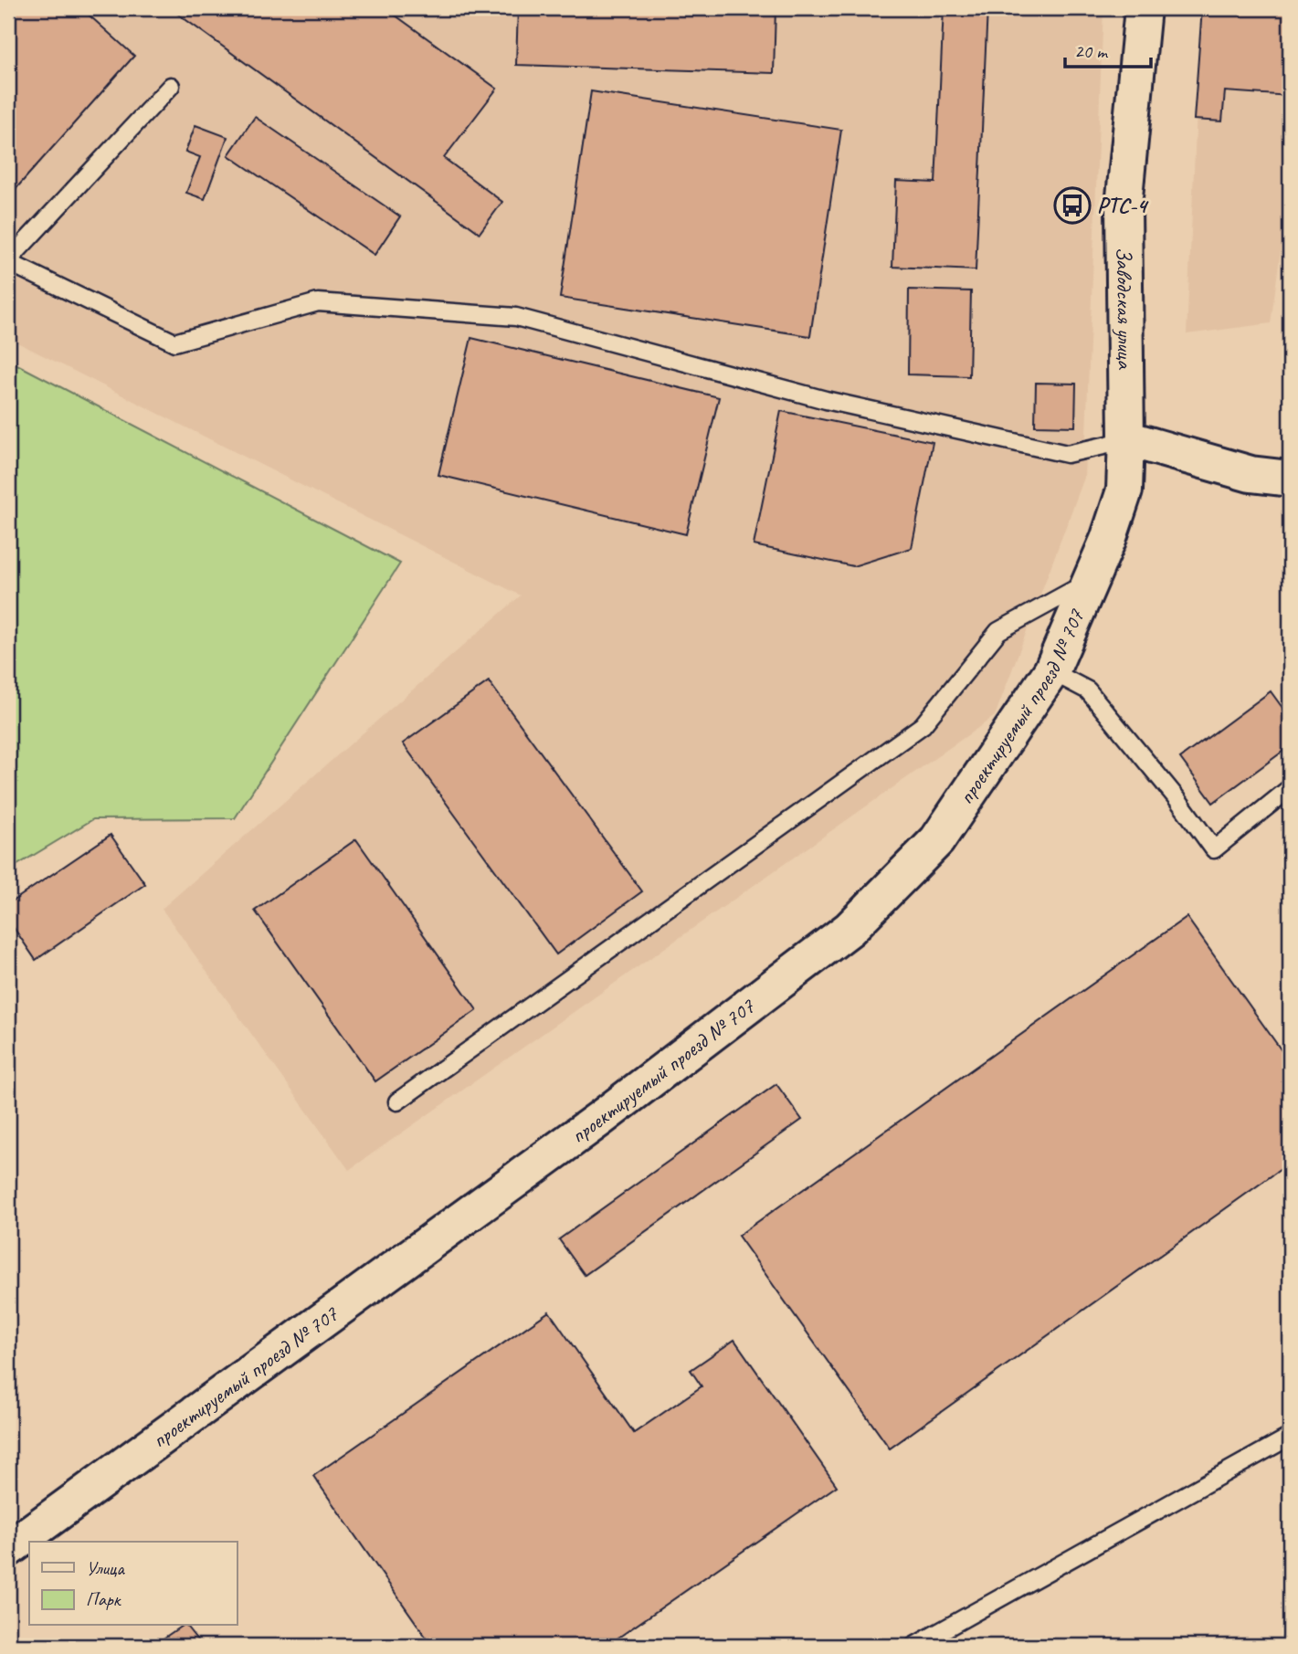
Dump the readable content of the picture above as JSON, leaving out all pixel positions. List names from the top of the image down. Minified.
{"streets":{"street":["Заводская улица","проектируемый проезд № 707"]},"crossings":[["Заводская улица","проектируемый проезд № 707"]],"places":{"bus stop":["РТС-4"]},"legend":["Улица","Парк"],"scale_bar":"20 m"}
